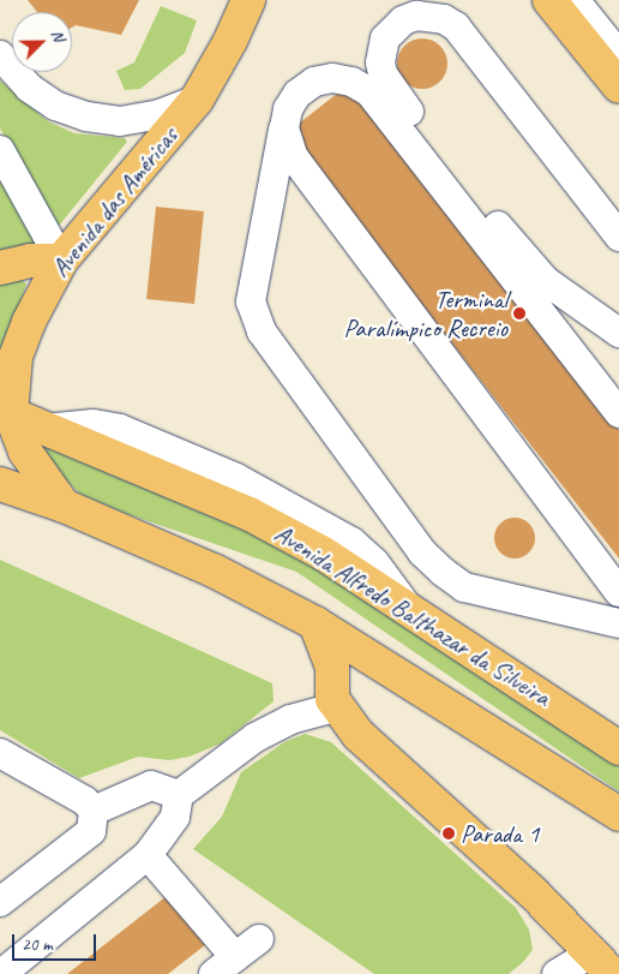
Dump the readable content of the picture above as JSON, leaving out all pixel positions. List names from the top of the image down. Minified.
{"streets":{"main road":["Avenida das Américas","Avenida Alfredo Balthazar da Silveira"]},"crossings":[["Avenida das Américas","Avenida Alfredo Balthazar da Silveira"]],"places":["Terminal Paralímpico Recreio","Parada 1"],"scale_bar":"20 m","north":"top right"}
